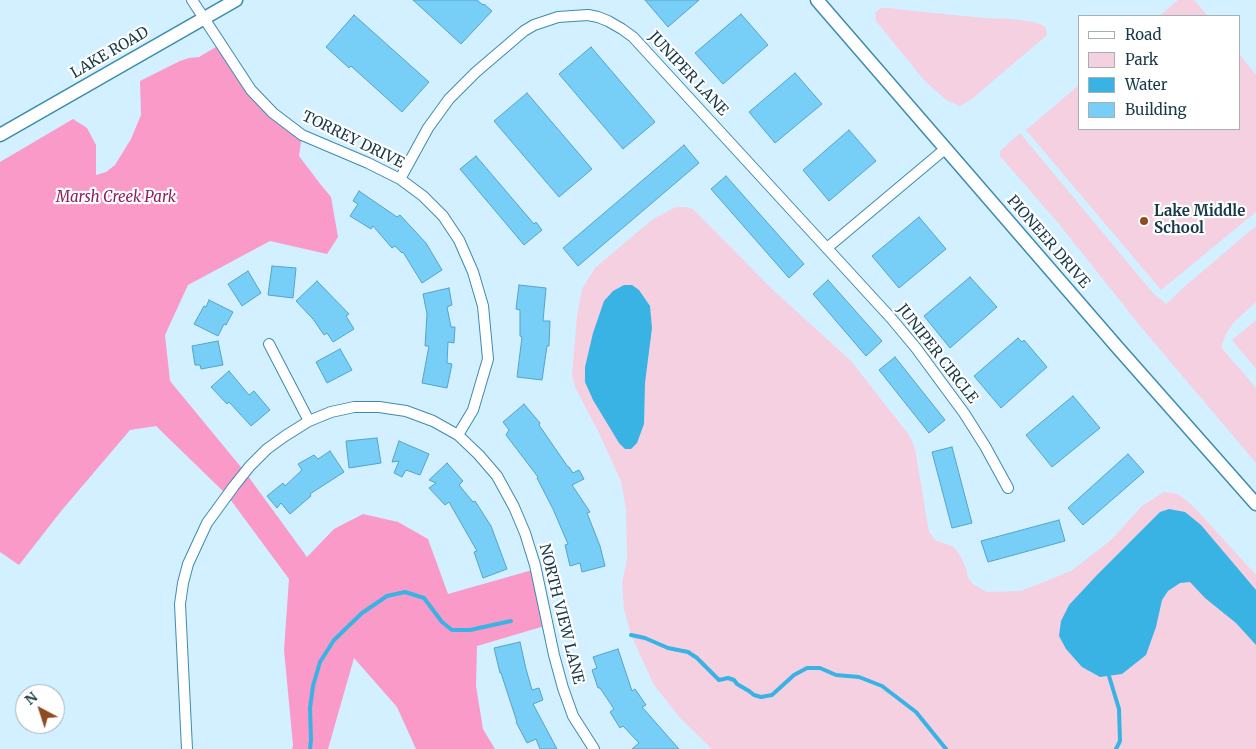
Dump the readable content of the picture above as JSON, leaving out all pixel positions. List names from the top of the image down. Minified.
{"streets":{"street":["LAKE ROAD","JUNIPER LANE","TORREY DRIVE","PIONEER DRIVE","JUNIPER CIRCLE","NORTH VIEW LANE"]},"crossings":[["LAKE ROAD","TORREY DRIVE"],["JUNIPER LANE","TORREY DRIVE"],["JUNIPER LANE","JUNIPER CIRCLE"],["TORREY DRIVE","NORTH VIEW LANE"]],"parks":["Marsh Creek Park"],"places":["Lake Middle School"],"legend":["Road","Park","Water","Building"],"north":"top left"}
